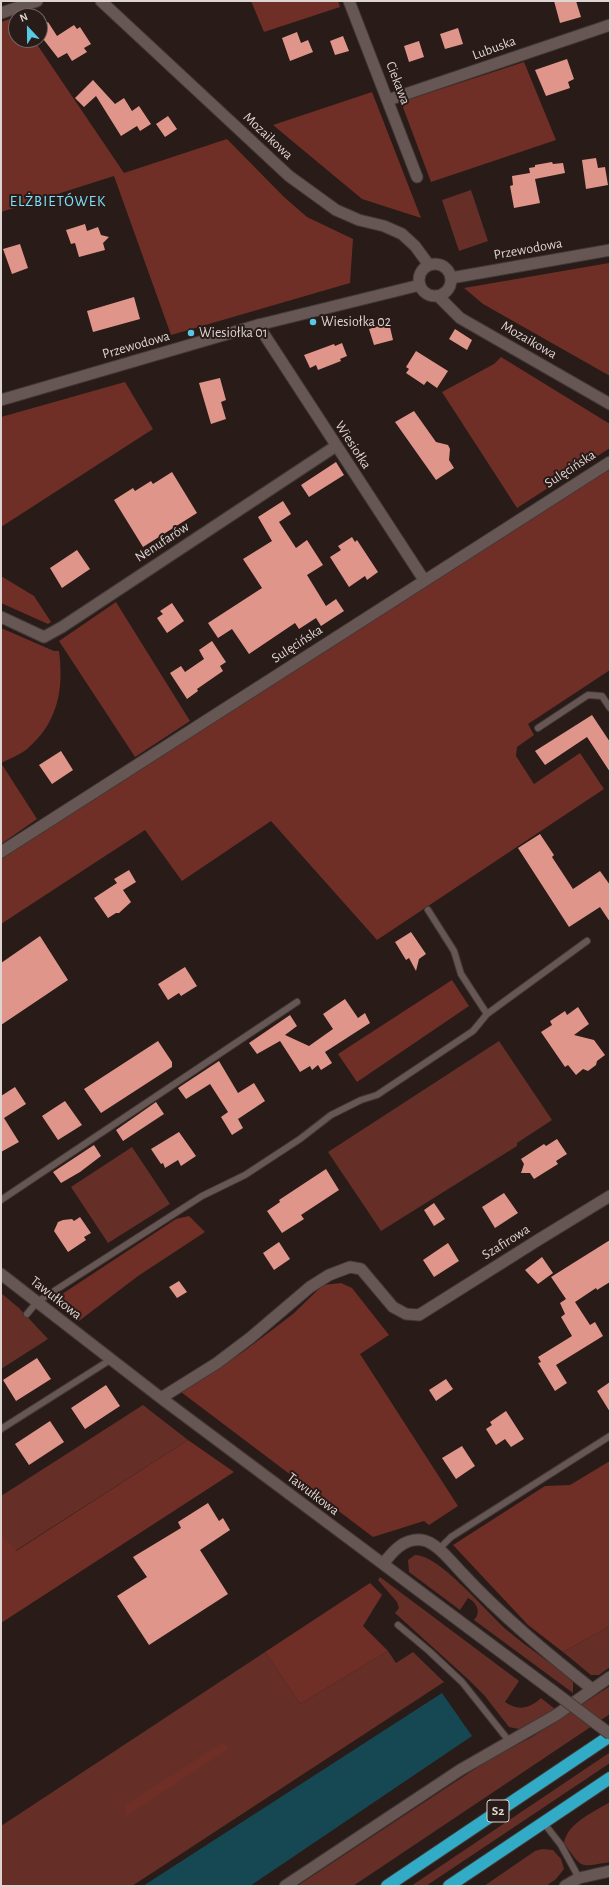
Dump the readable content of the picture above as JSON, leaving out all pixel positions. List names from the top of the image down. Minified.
{"streets":{"highway":["S2"],"street":["Lubuska","Ciekawa","Mozaikowa","Przewodowa","Wiesiołka","Sulęcińska","Nenufarów","Szafirowa","Tawułkowa"]},"crossings":[["Lubuska","Ciekawa"],["Mozaikowa","Przewodowa"],["Przewodowa","Wiesiołka"],["Wiesiołka","Sulęcińska"],["Wiesiołka","Nenufarów"],["Szafirowa","Tawułkowa"],["Tawułkowa","S2"]],"districts":["ELŻBIETÓWEK"],"places":["Wiesiołka 02","Wiesiołka 01"],"north":"top"}
